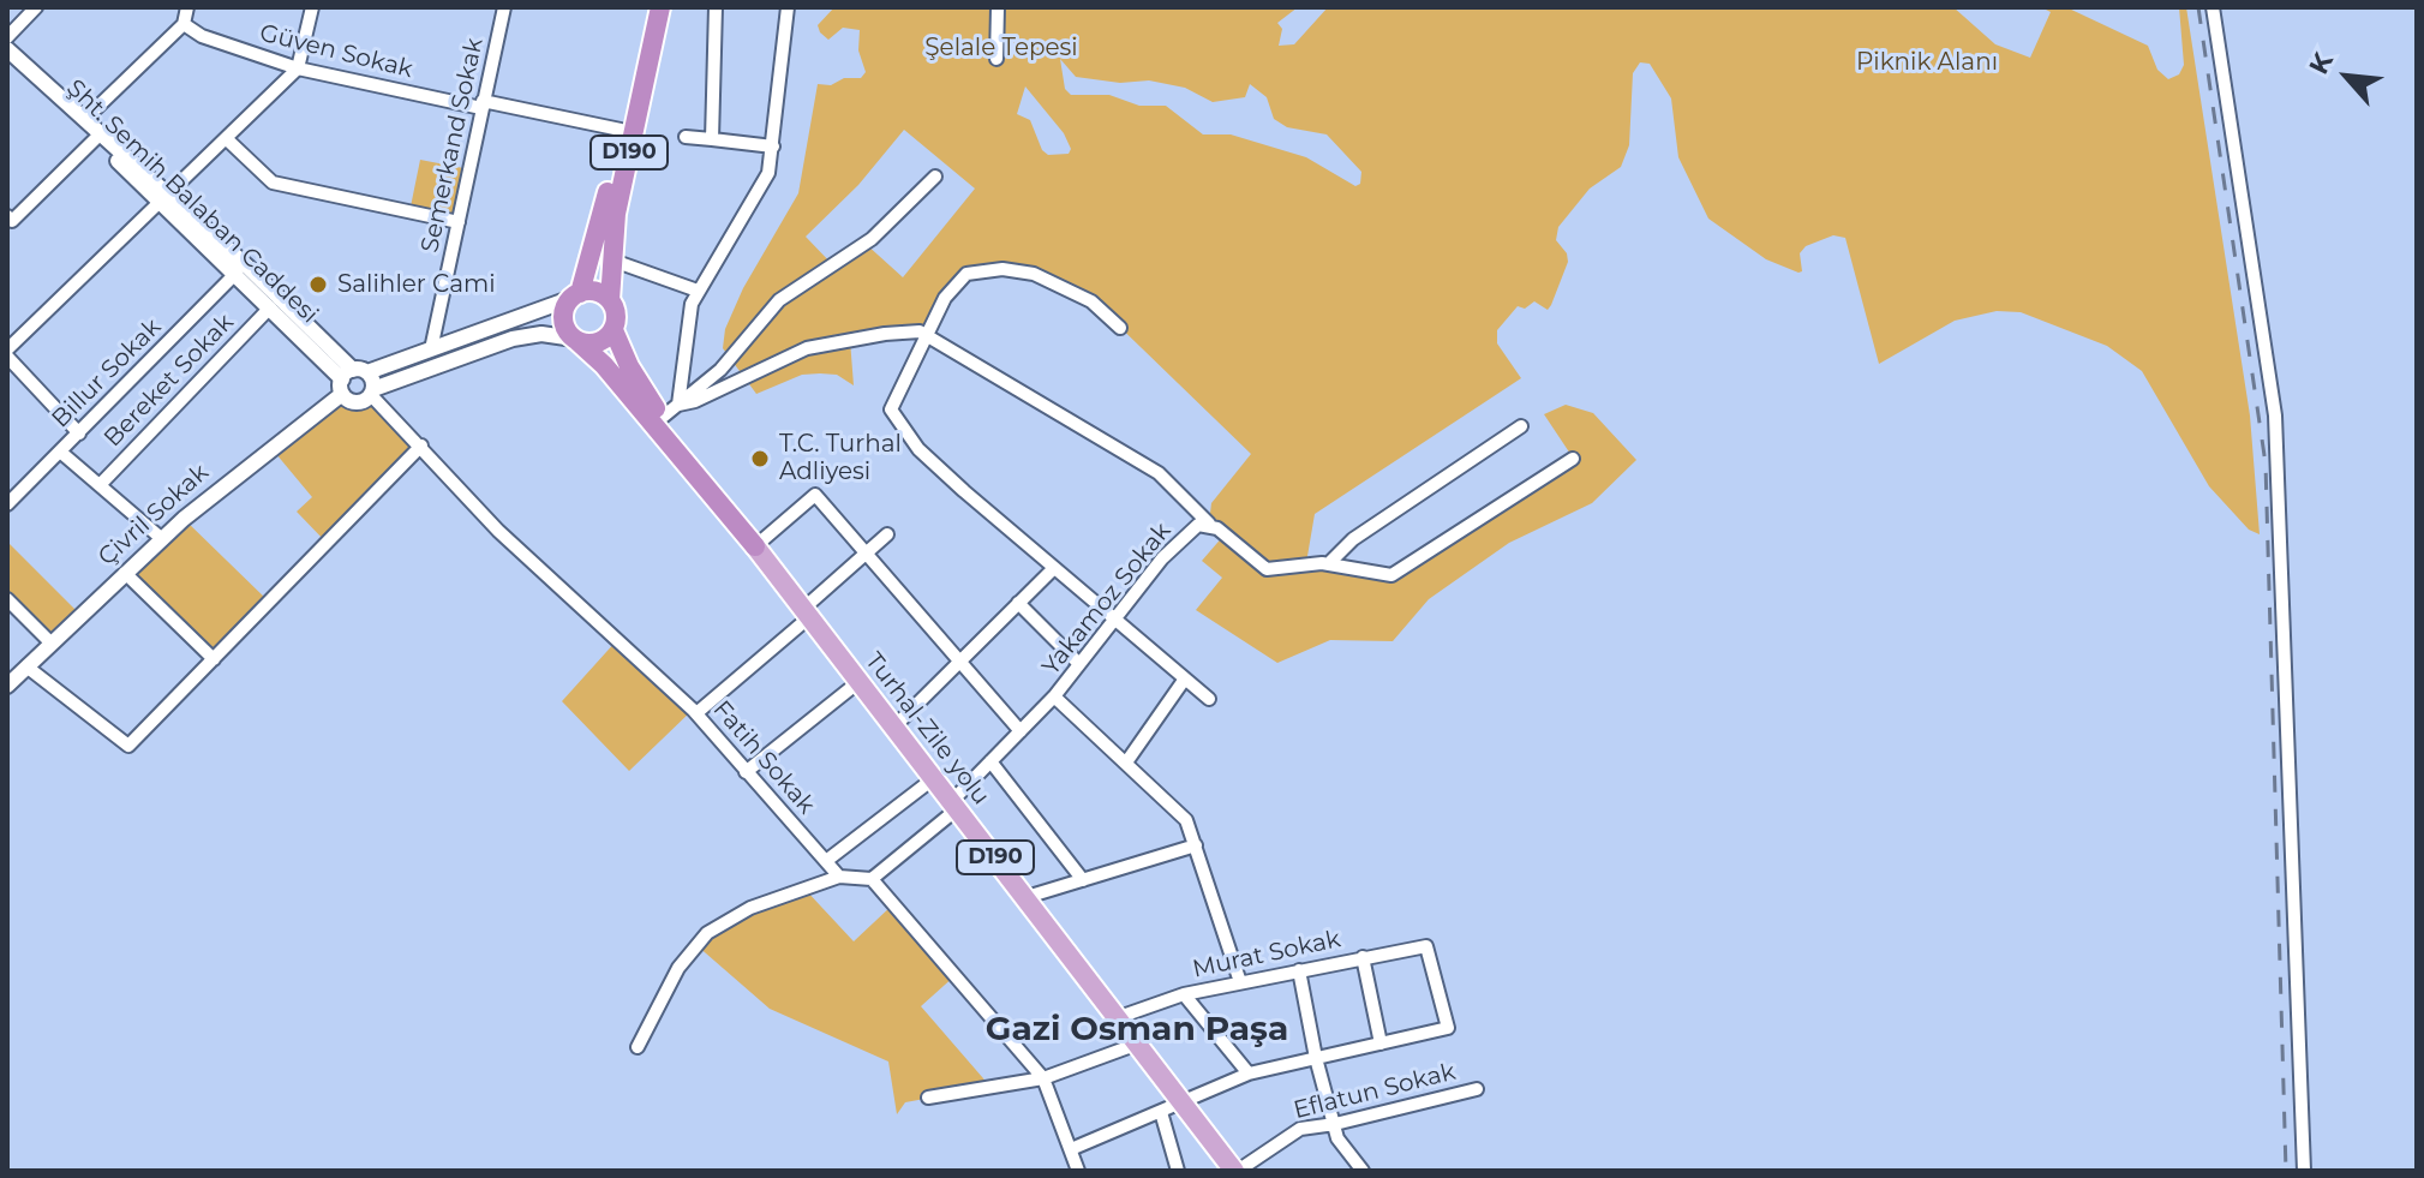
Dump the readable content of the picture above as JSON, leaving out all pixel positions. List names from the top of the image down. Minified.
{"streets":{"highway":["D190"],"main road":["Turhal-Zile yolu"],"street":["Güven Sokak","Semerkand Sokak","Şht. Semih Balaban Caddesi","Billur Sokak","Bereket Sokak","Çivril Sokak","Yakamoz Sokak","Fatih Sokak","Murat Sokak","Eflatun Sokak"]},"crossings":[["Güven Sokak","Semerkand Sokak"],["Güven Sokak","D190"],["Semerkand Sokak","Çivril Sokak"],["D190","Çivril Sokak"],["D190","Turhal-Zile yolu"],["Şht. Semih Balaban Caddesi","Billur Sokak"],["Şht. Semih Balaban Caddesi","Bereket Sokak"],["Şht. Semih Balaban Caddesi","Çivril Sokak"],["Yakamoz Sokak","Turhal-Zile yolu"],["Turhal-Zile yolu","Murat Sokak"],["Turhal-Zile yolu","Eflatun Sokak"]],"districts":["Gazi Osman Paşa"],"parks":["Şelale Tepesi","Piknik Alanı"],"places":["Salihler Cami","T.C. Turhal Adliyesi"],"north":"top left"}
